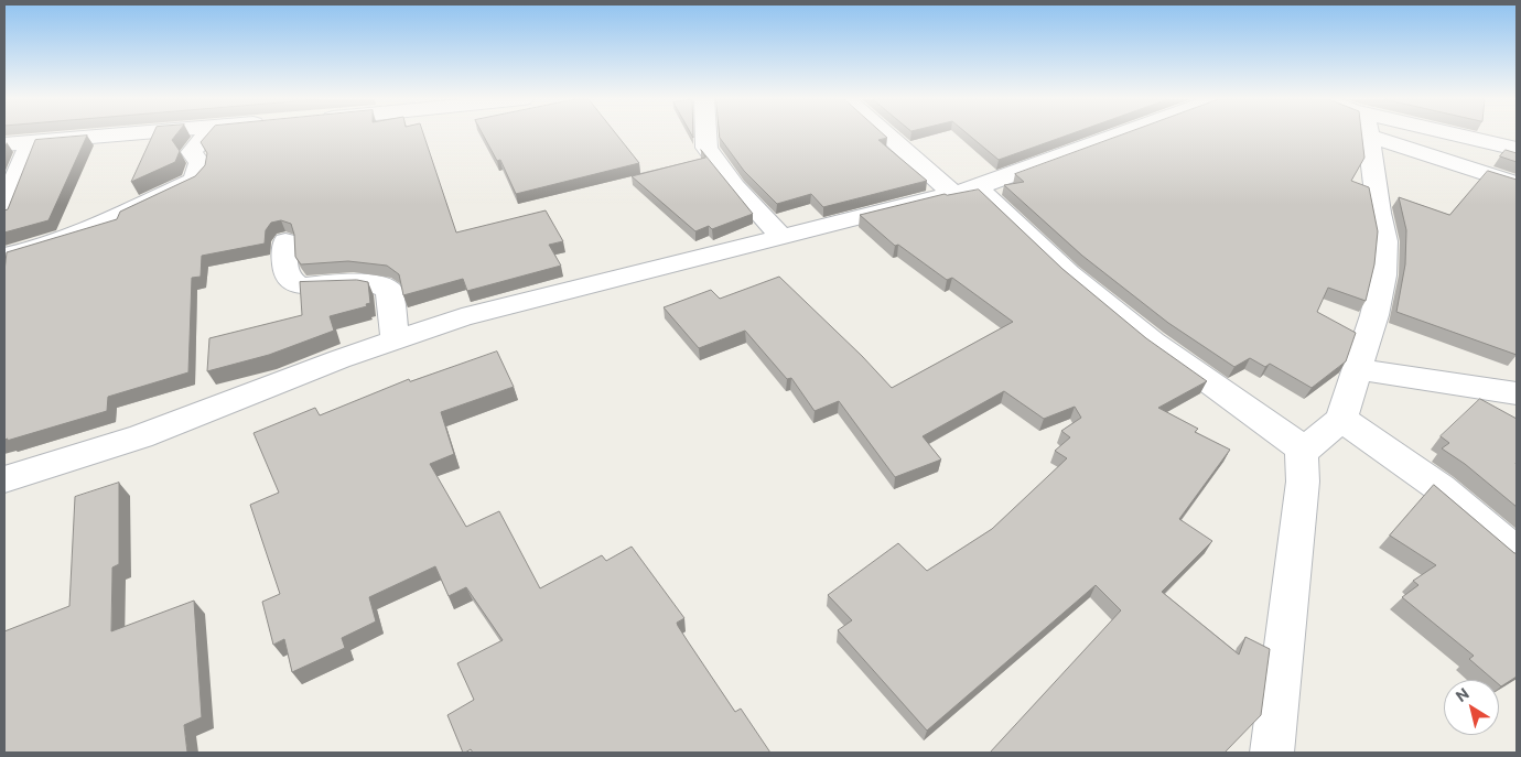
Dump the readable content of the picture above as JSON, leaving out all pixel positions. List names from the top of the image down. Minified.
{"north":"top left"}
